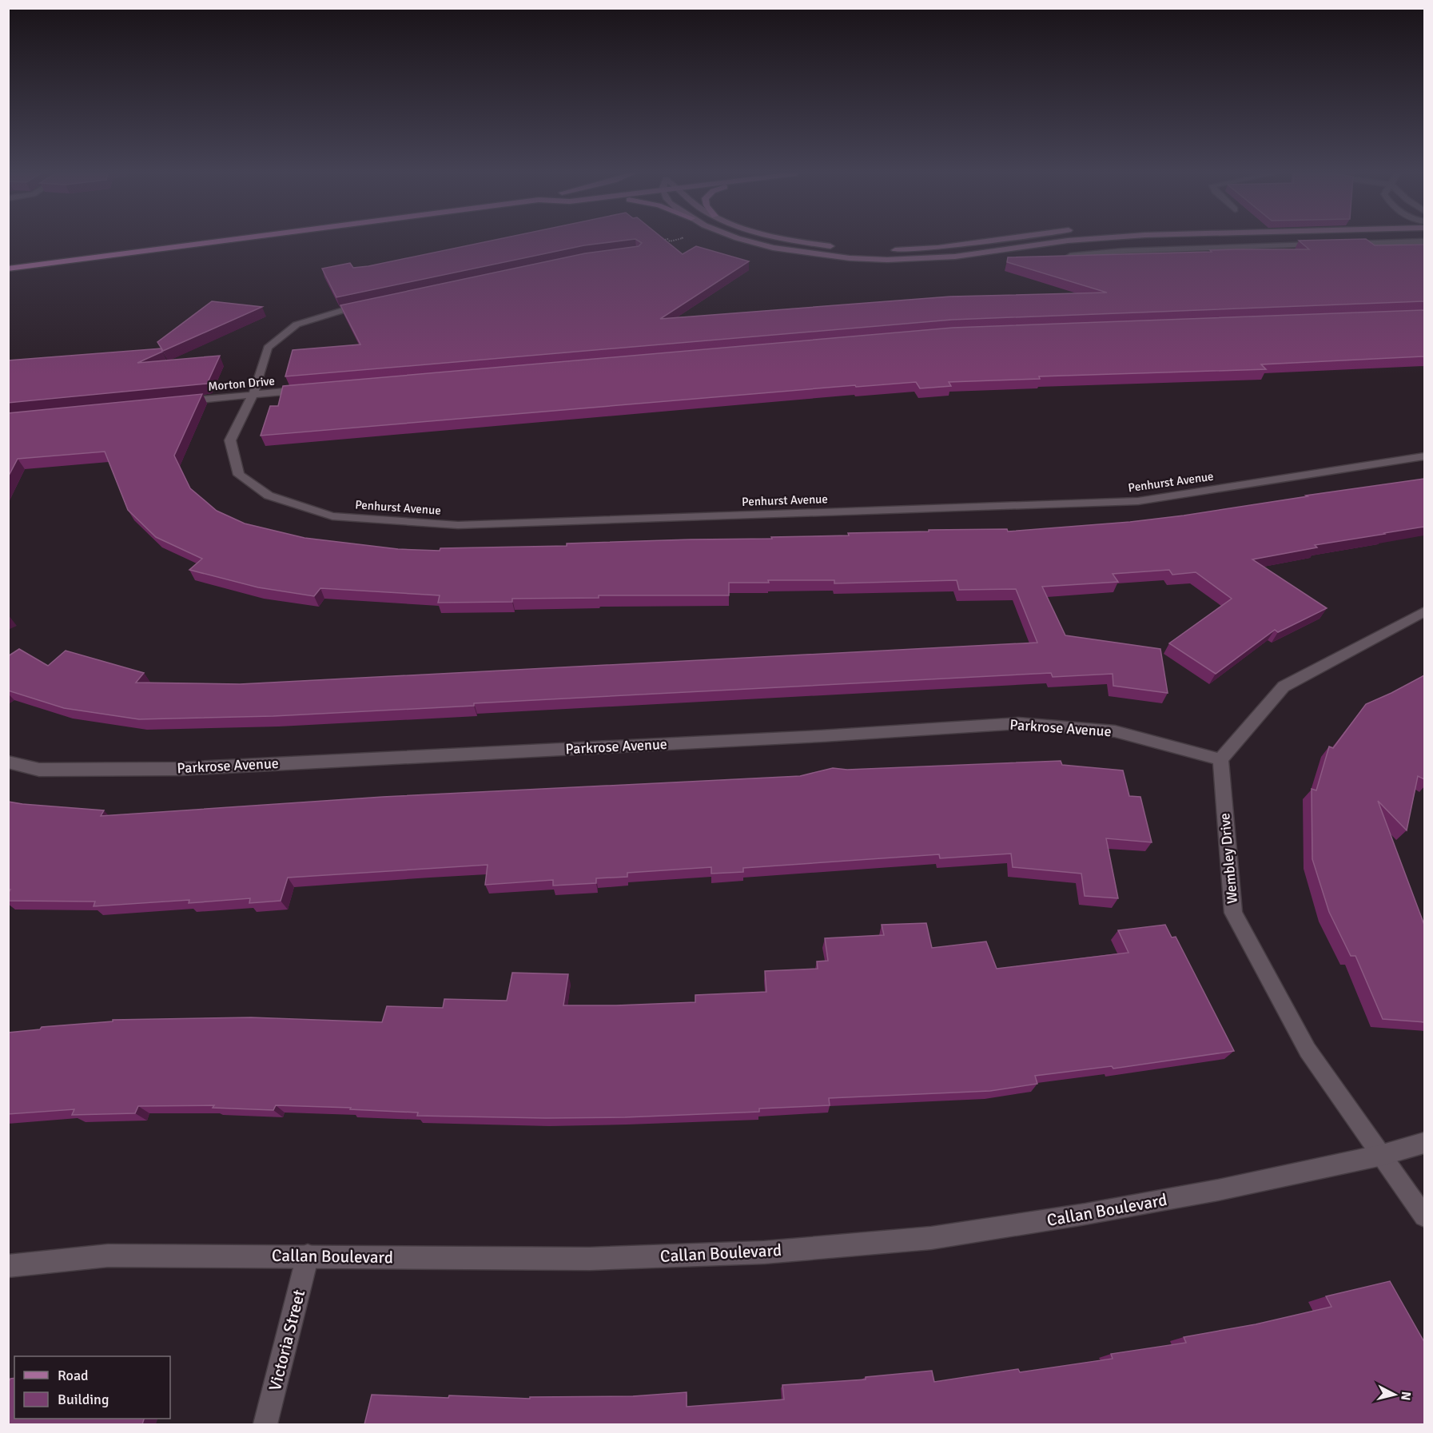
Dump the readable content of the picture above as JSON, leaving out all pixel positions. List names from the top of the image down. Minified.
{"streets":{"street":["Morton Drive","Penhurst Avenue","Parkrose Avenue","Wembley Drive","Callan Boulevard","Victoria Street"]},"crossings":[["Morton Drive","Penhurst Avenue"],["Parkrose Avenue","Wembley Drive"],["Wembley Drive","Callan Boulevard"],["Callan Boulevard","Victoria Street"]],"legend":["Road","Building"],"north":"right"}
